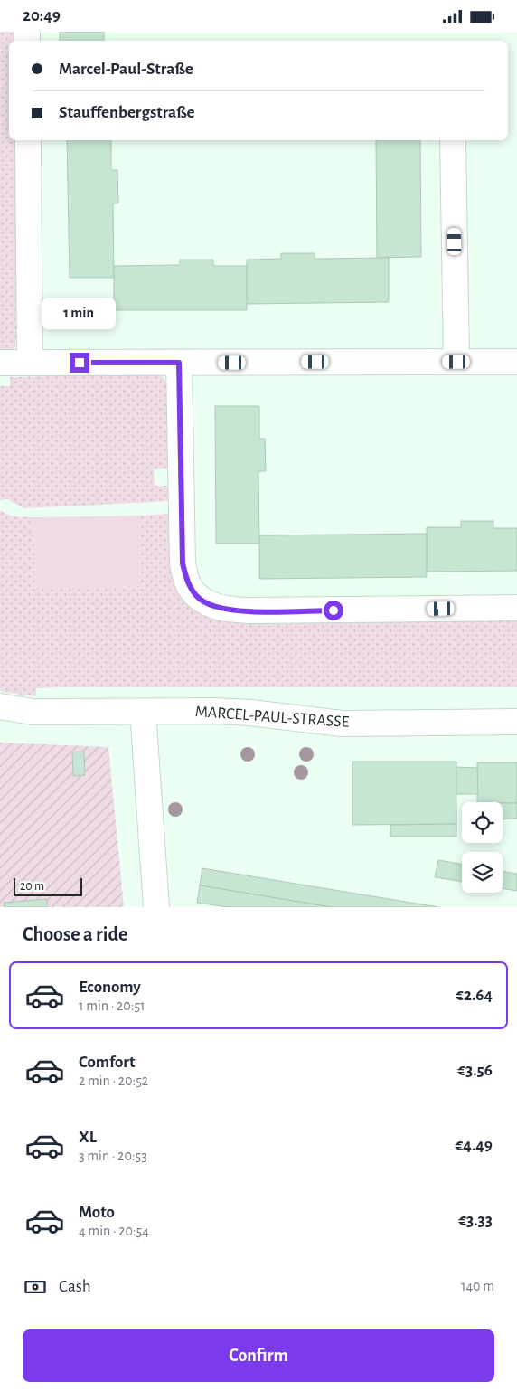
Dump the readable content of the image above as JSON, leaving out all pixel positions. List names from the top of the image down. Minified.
{"streets":{"street":["MARCEL-PAUL-STRASSE"]},"scale_bar":"20 m","page":{"status":"20:49","banner":["Marcel-Paul-Straße","Stauffenbergstraße"],"bubble":"1 min","scale":"20 m","heading":"Choose a ride","list":[{"name":"Economy","note":"1 min · 20:51","value":"€2.64"},{"name":"Comfort","note":"2 min · 20:52","value":"€3.56"},{"name":"XL","note":"3 min · 20:53","value":"€4.49"},{"name":"Moto","note":"4 min · 20:54","value":"€3.33"}],"pay":["Cash","140 m"],"buttons":"Confirm"}}
